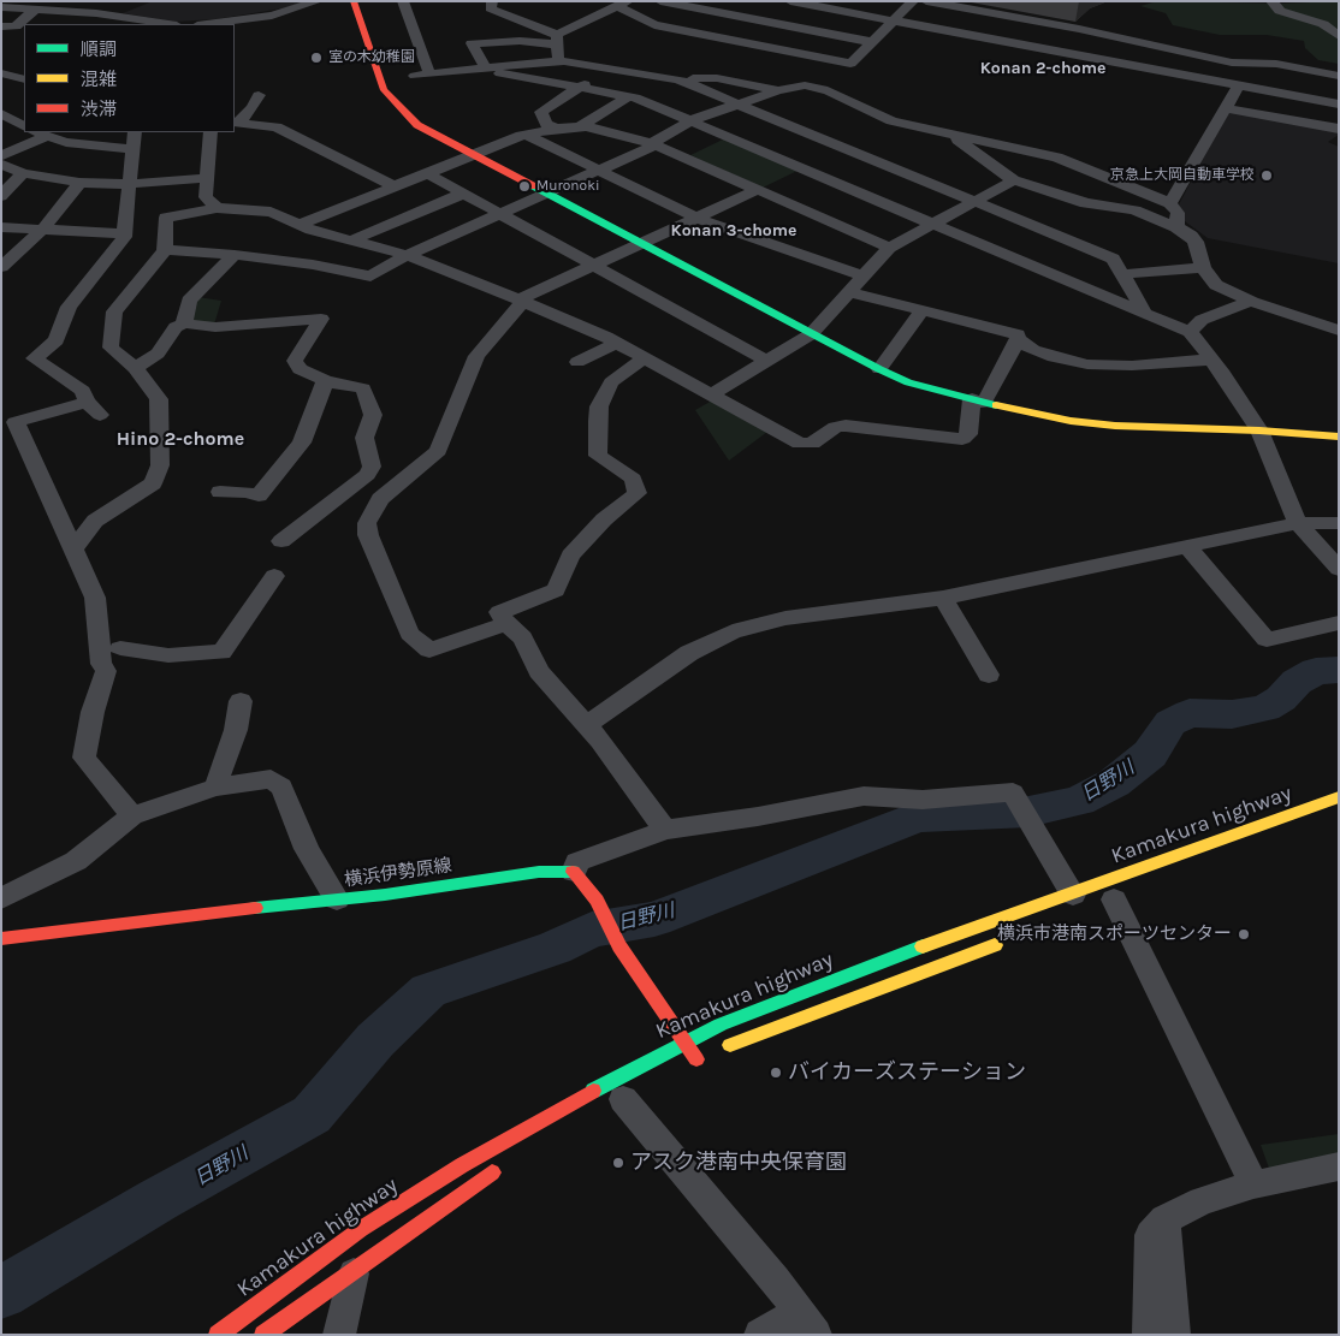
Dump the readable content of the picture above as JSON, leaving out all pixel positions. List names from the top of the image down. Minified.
{"streets":{"main road":["Kamakura highway","横浜伊勢原線"]},"districts":["Konan 2-chome","Konan 3-chome","Hino 2-chome"],"water":["日野川"],"places":["室の木幼稚園","京急上大岡自動車学校","Muronoki","横浜市港南スポーツセンター","バイカーズステーション","アスク港南中央保育園"],"legend":["順調","混雑","渋滞"]}
